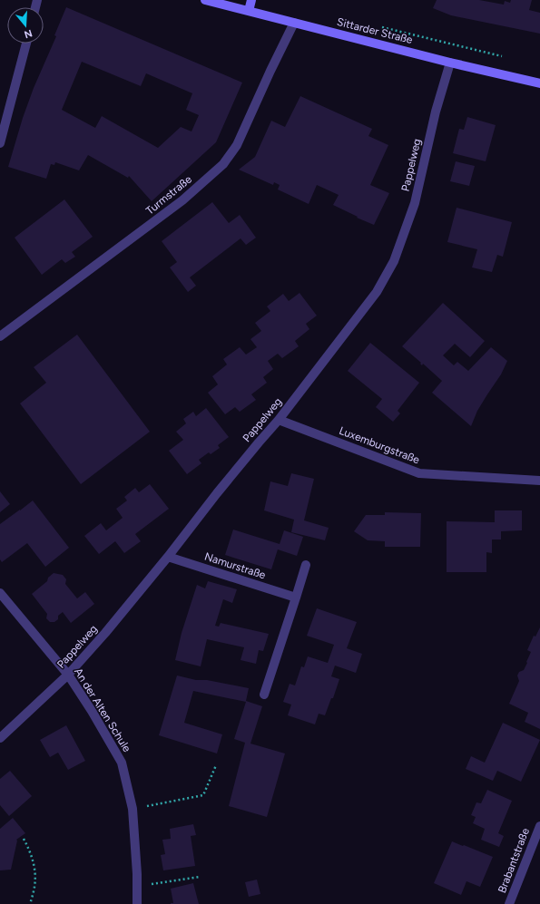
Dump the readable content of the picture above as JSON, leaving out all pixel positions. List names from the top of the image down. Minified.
{"streets":{"main road":["Sittarder Straße"],"street":["Pappelweg","Turmstraße","Luxemburgstraße","Namurstraße","An der Alten Schule","Brabantstraße"]},"crossings":[["Sittarder Straße","Pappelweg"],["Sittarder Straße","Turmstraße"],["Pappelweg","Luxemburgstraße"],["Pappelweg","Namurstraße"],["Pappelweg","An der Alten Schule"]],"north":"bottom"}
